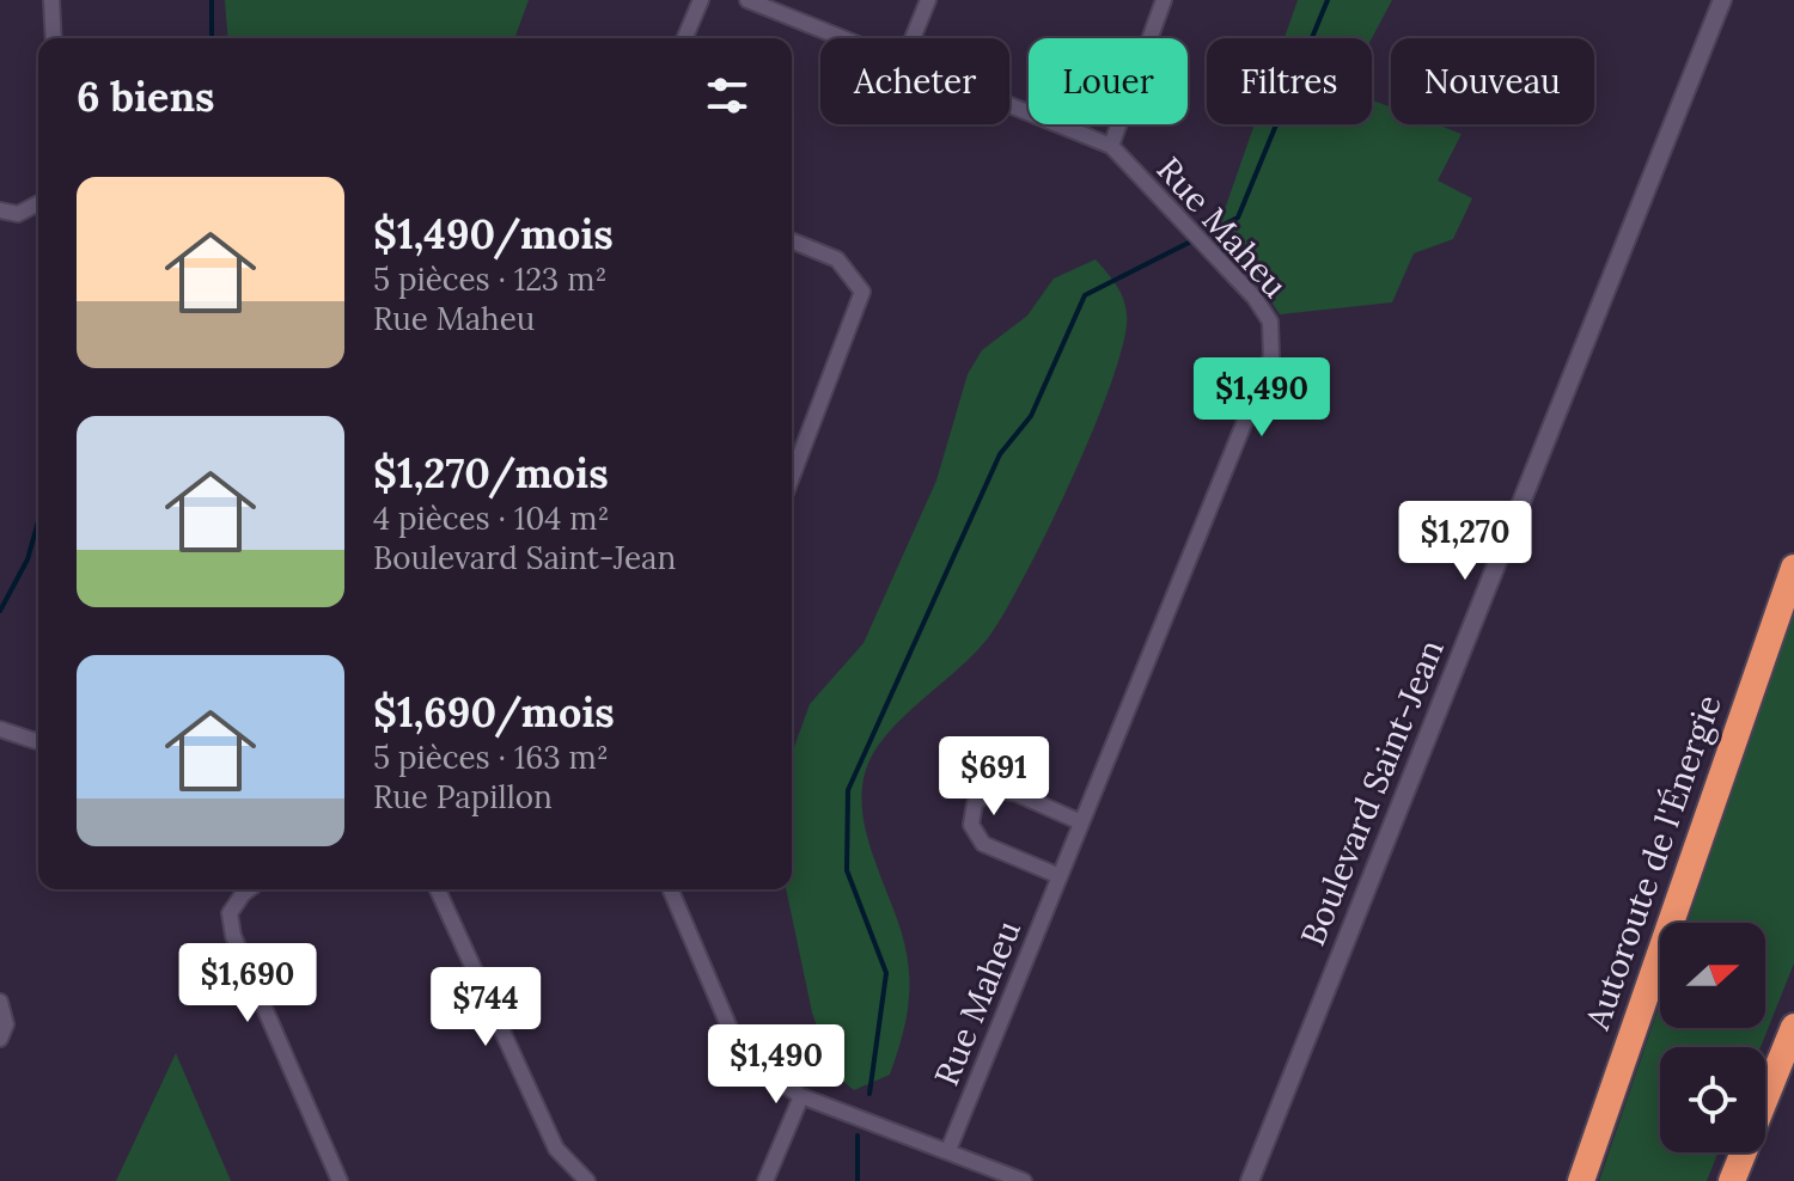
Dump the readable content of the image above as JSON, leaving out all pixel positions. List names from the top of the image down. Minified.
{"streets":{"highway":["Autoroute de l'Énergie"],"street":["Rue Maheu","Boulevard Saint-Jean"]},"north":"right","page":{"chip":["Acheter","Louer","Filtres","Nouveau"],"heading":"6 biens","list":[{"name":"$1,490/mois","note":"5 pièces · 123 m² · Rue Maheu"},{"name":"$1,270/mois","note":"4 pièces · 104 m² · Boulevard Saint-Jean"},{"name":"$1,690/mois","note":"5 pièces · 163 m² · Rue Papillon"}],"price":["$1,490","$1,270","$691","$1,690","$744","$1,490"]}}
